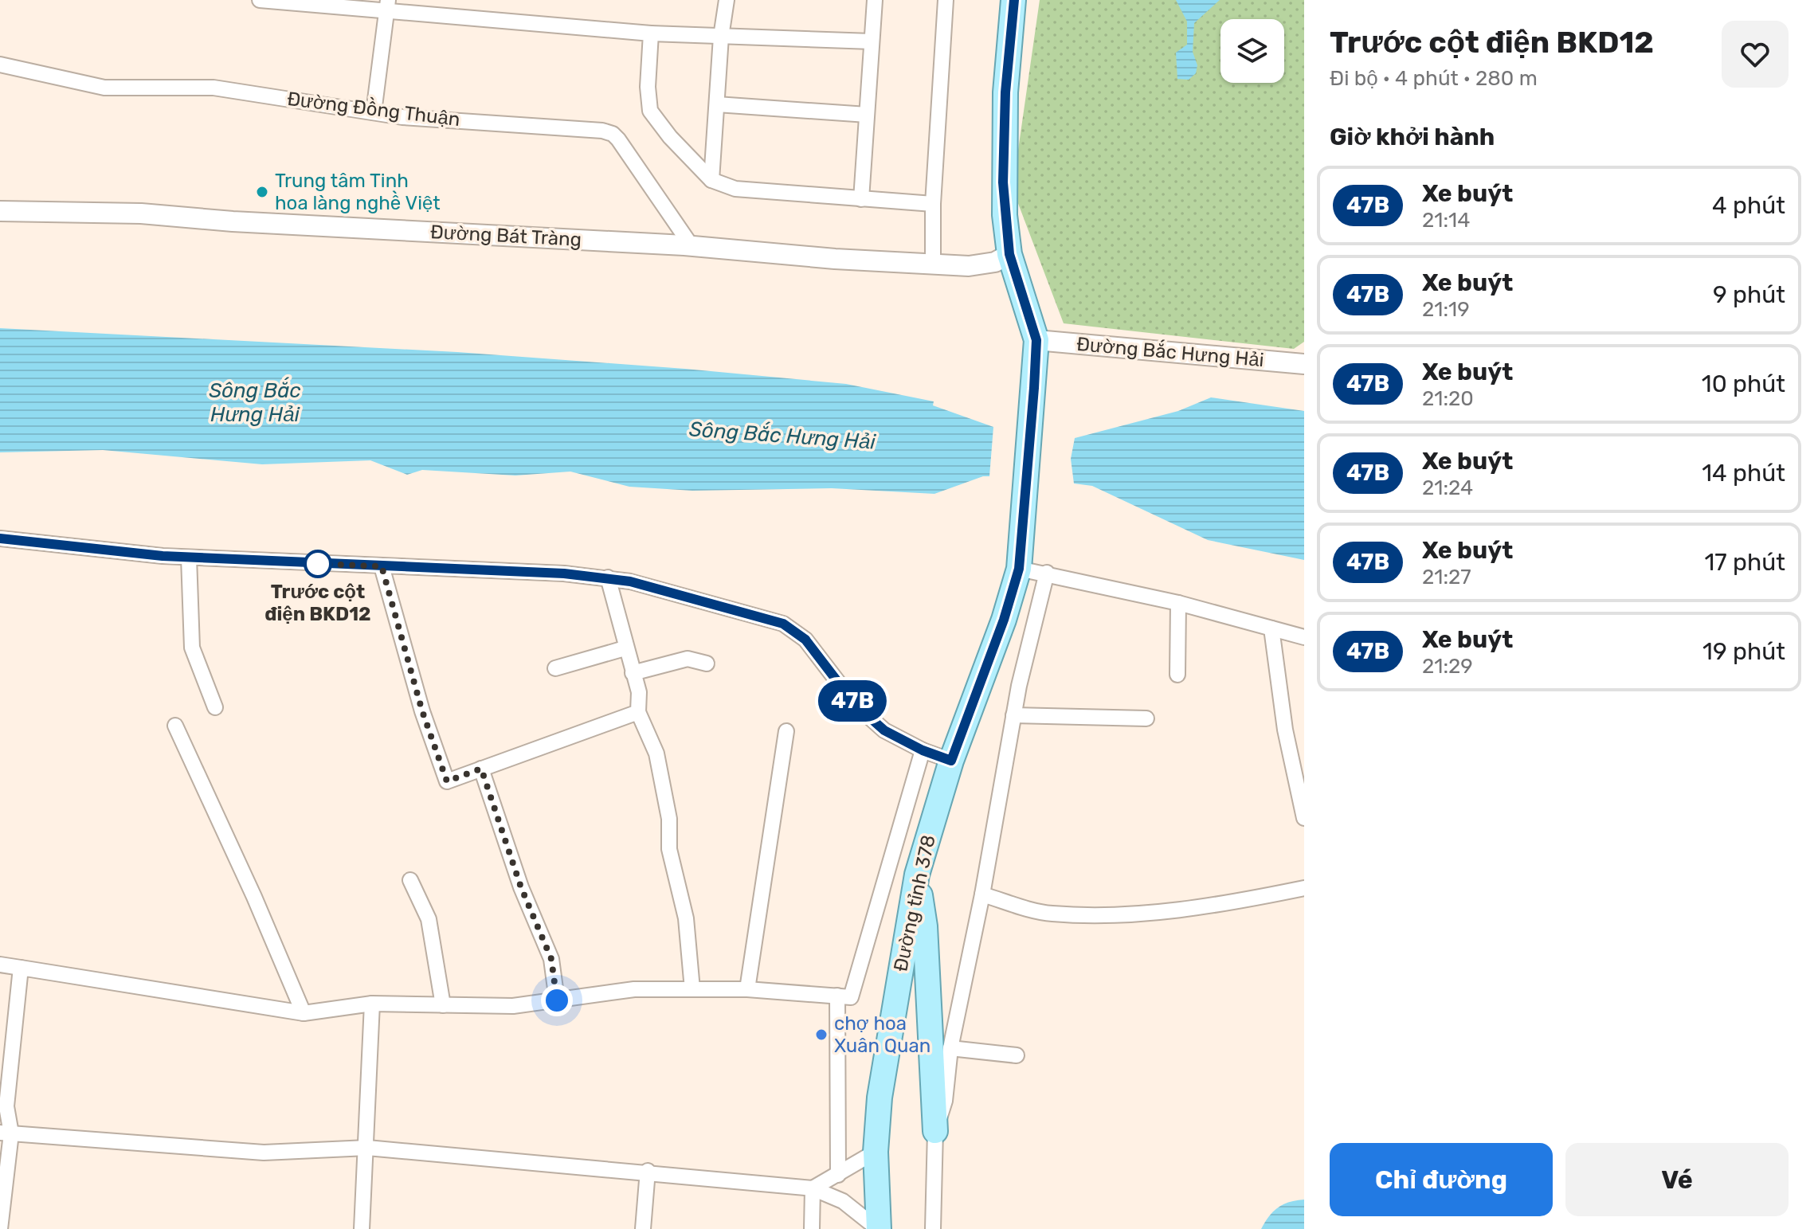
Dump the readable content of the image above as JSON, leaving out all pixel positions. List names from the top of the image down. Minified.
{"streets":{"main road":["Đường tỉnh 378"],"street":["Đường Đồng Thuận","Đường Bát Tràng","Đường Bắc Hưng Hải"]},"crossings":[["Đường Đồng Thuận","Đường Bát Tràng"],["Đường Bắc Hưng Hải","Đường tỉnh 378"]],"water":["Sông Bắc Hưng Hải"],"places":["Trung tâm Tinh hoa làng nghề Việt","Trước cột điện BKD12","chợ hoa Xuân Quan"],"lines":["bus line 47B"],"page":{"on_map":"47B","heading":[["Trước cột điện BKD12","Đi bộ · 4 phút · 280 m"],"Giờ khởi hành"],"list":[{"mark":"47B","name":"Xe buýt","note":"21:14","value":"4 phút"},{"mark":"47B","name":"Xe buýt","note":"21:19","value":"9 phút"},{"mark":"47B","name":"Xe buýt","note":"21:20","value":"10 phút"},{"mark":"47B","name":"Xe buýt","note":"21:24","value":"14 phút"},{"mark":"47B","name":"Xe buýt","note":"21:27","value":"17 phút"},{"mark":"47B","name":"Xe buýt","note":"21:29","value":"19 phút"}],"buttons":["Chỉ đường","Vé"]}}
